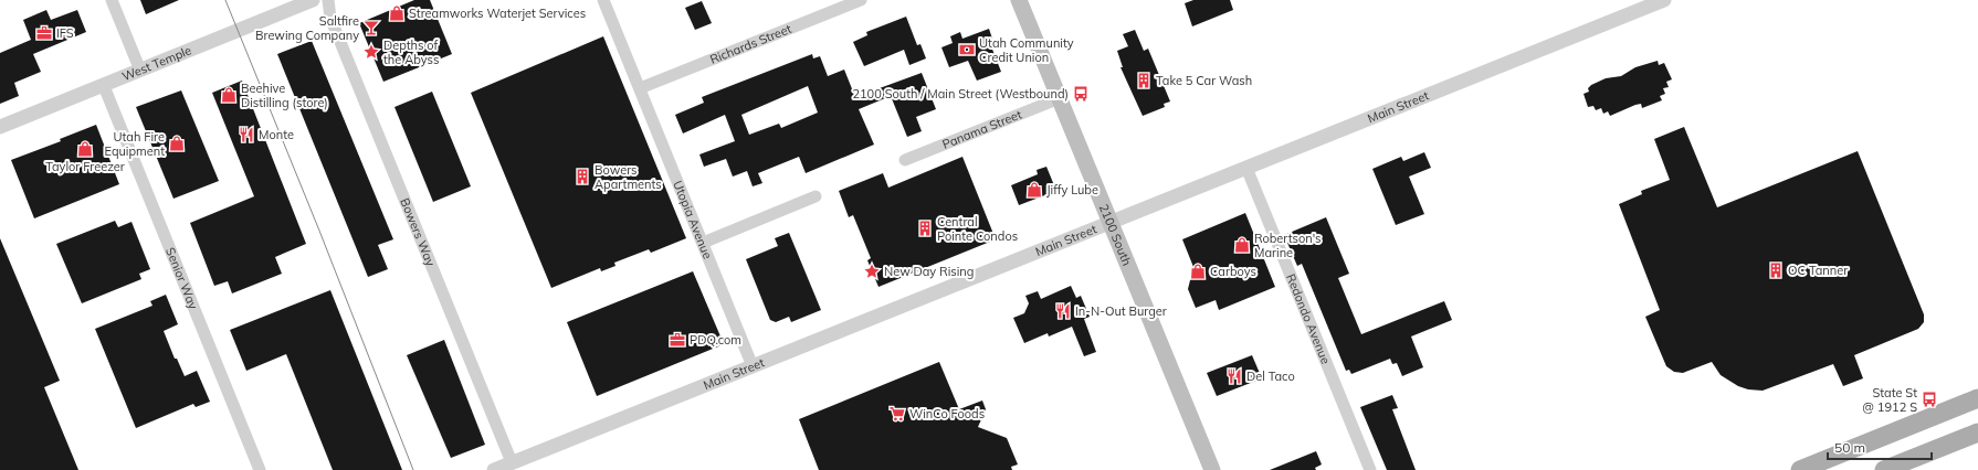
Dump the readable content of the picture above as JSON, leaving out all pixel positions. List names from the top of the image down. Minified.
{"streets":{"main road":["2100 South"],"street":["Richards Street","West Temple","Main Street","Panama Street","Utopia Avenue","Bowers Way","Senior Way","Redondo Avenue"]},"crossings":[["Richards Street","Utopia Avenue"],["West Temple","Senior Way"],["Main Street","Utopia Avenue"],["Main Street","Bowers Way"],["Main Street","2100 South"],["Main Street","Redondo Avenue"],["Panama Street","2100 South"]],"places":{"shop":["Streamworks Waterjet Services","Beehive Distilling (store)","Utah Fire Equipment","Taylor Freezer","Jiffy Lube","Robertson's Marine","Carboys"],"bar":["Saltfire Brewing Company"],"office":["IFS","PDQ.com"],"bank":["Utah Community Credit Union"],"place":["Depths of the Abyss","New Day Rising"],"building":["Take 5 Car Wash","Bowers Apartments","Central Pointe Condos","OC Tanner"],"bus stop":["2100 South / Main Street (Westbound)","State St @ 1912 S"],"restaurant":["Monte","In-N-Out Burger","Del Taco"],"supermarket":["WinCo Foods"]},"scale_bar":"50 m"}
